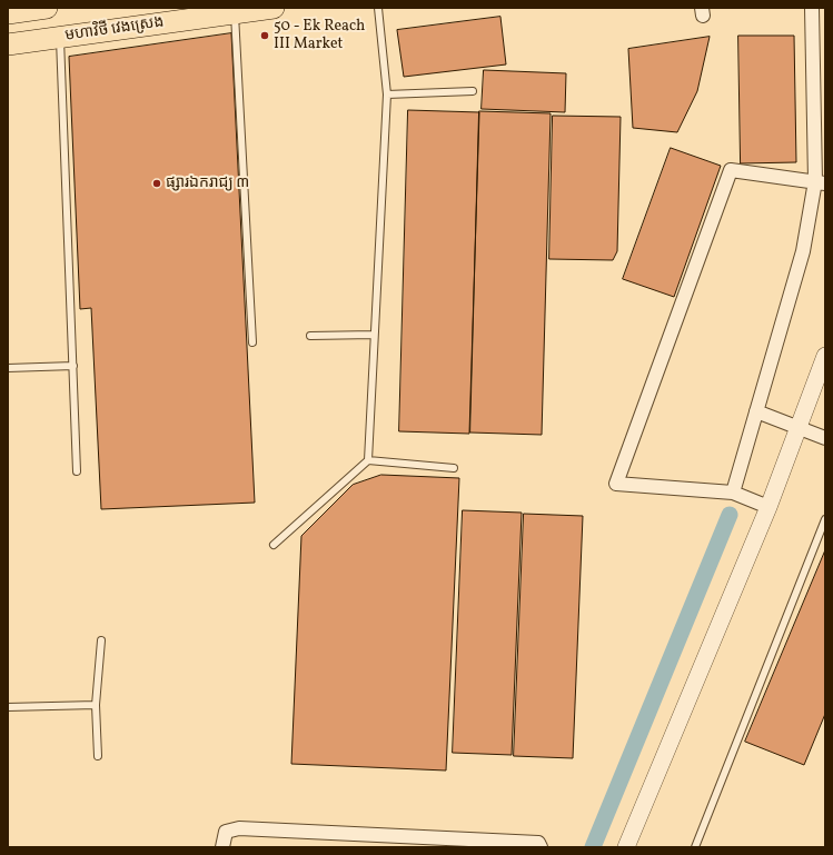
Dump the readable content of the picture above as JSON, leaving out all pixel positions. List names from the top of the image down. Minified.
{"streets":{"main road":["មហាវិថី វេងស្រេង"]},"places":["50 - Ek Reach III Market","ផ្សារឯករាជ្យ ៣"]}
